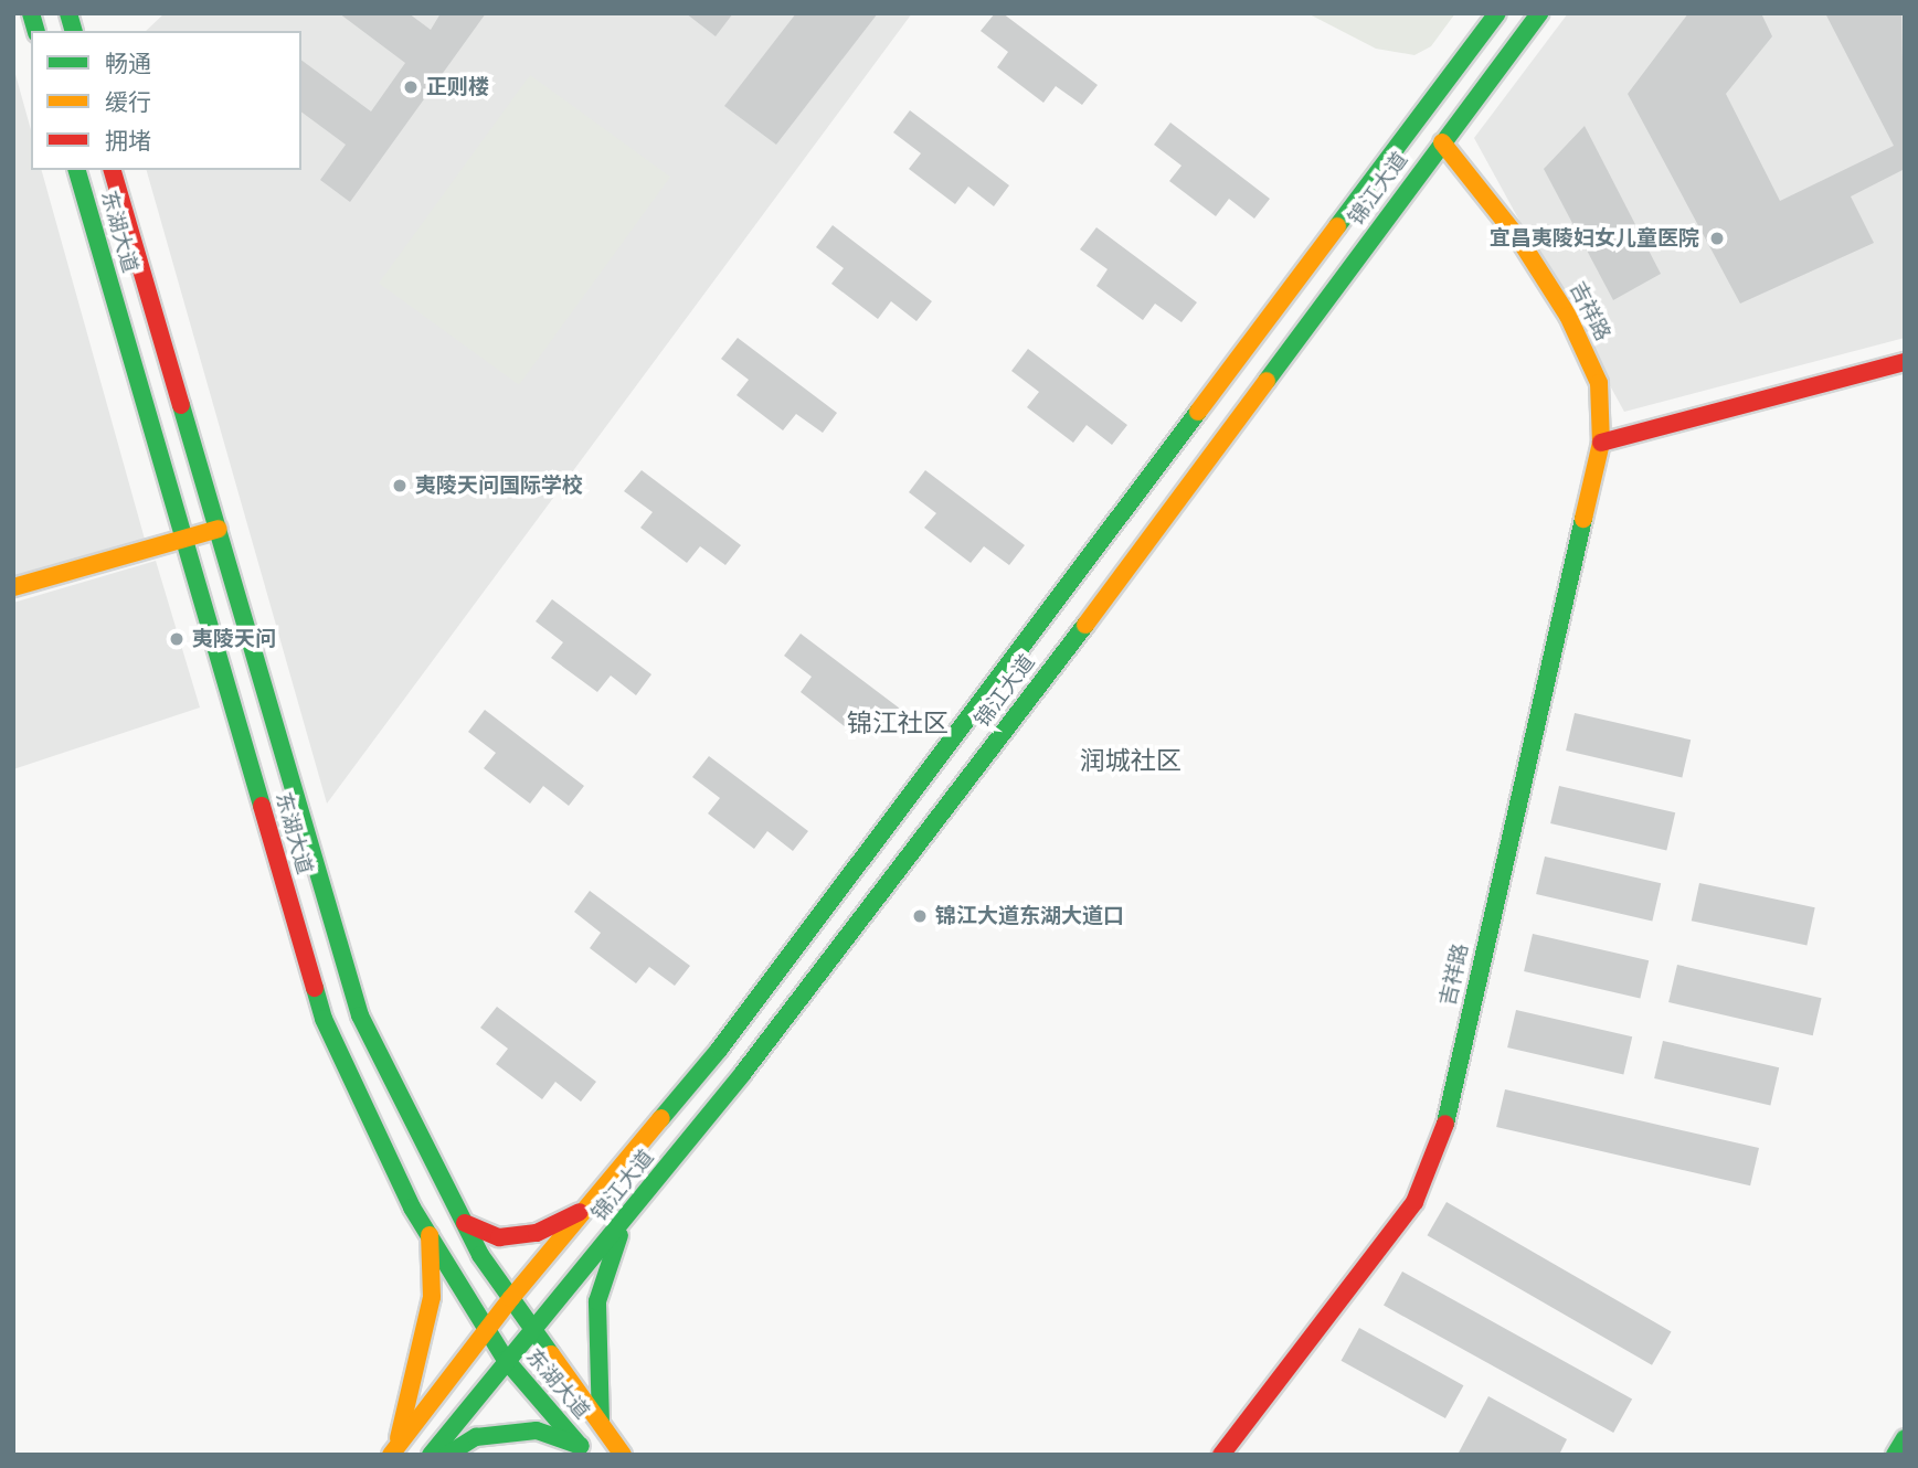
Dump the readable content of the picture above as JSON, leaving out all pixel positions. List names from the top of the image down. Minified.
{"streets":{"main road":["锦江大道","东湖大道","吉祥路"]},"crossings":[["锦江大道","东湖大道"],["锦江大道","吉祥路"]],"districts":["锦江社区","润城社区"],"places":["正则楼","宜昌夷陵妇女儿童医院","夷陵天问国际学校","夷陵天问","锦江大道东湖大道口"],"legend":["畅通","缓行","拥堵"]}
